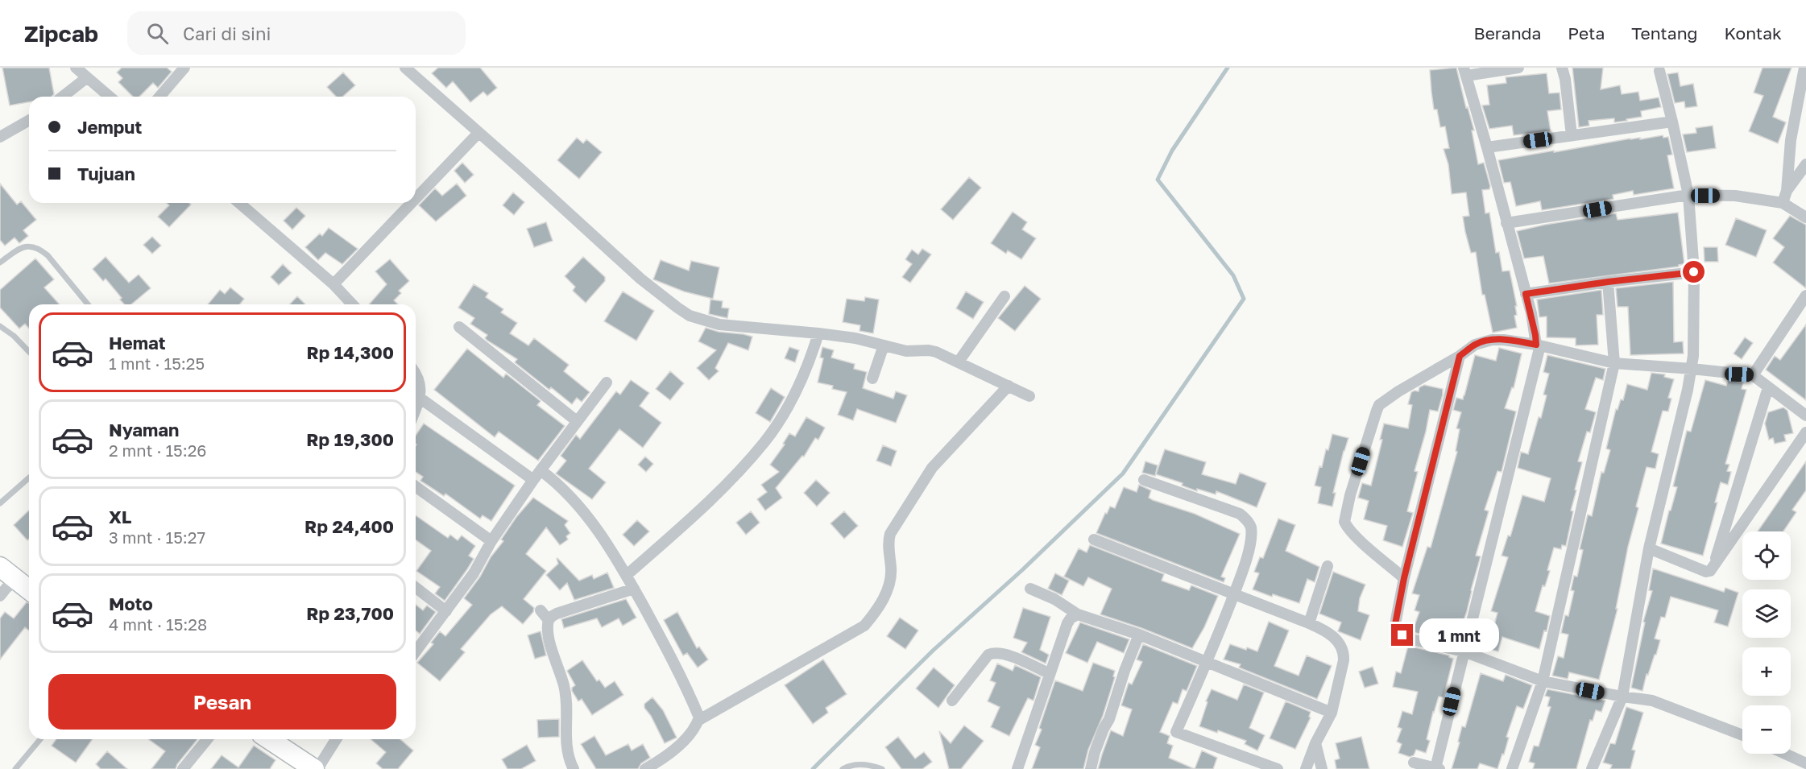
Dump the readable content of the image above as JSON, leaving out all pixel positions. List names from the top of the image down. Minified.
{"page":{"header":"Zipcab","search":"Cari di sini","nav":["Beranda","Peta","Tentang","Kontak"],"banner":["Jemput","Tujuan"],"list":[{"name":"Hemat","note":"1 mnt · 15:25","value":"Rp 14,300"},{"name":"Nyaman","note":"2 mnt · 15:26","value":"Rp 19,300"},{"name":"XL","note":"3 mnt · 15:27","value":"Rp 24,400"},{"name":"Moto","note":"4 mnt · 15:28","value":"Rp 23,700"}],"map_buttons":["+","−"],"bubble":"1 mnt","buttons":"Pesan"}}
